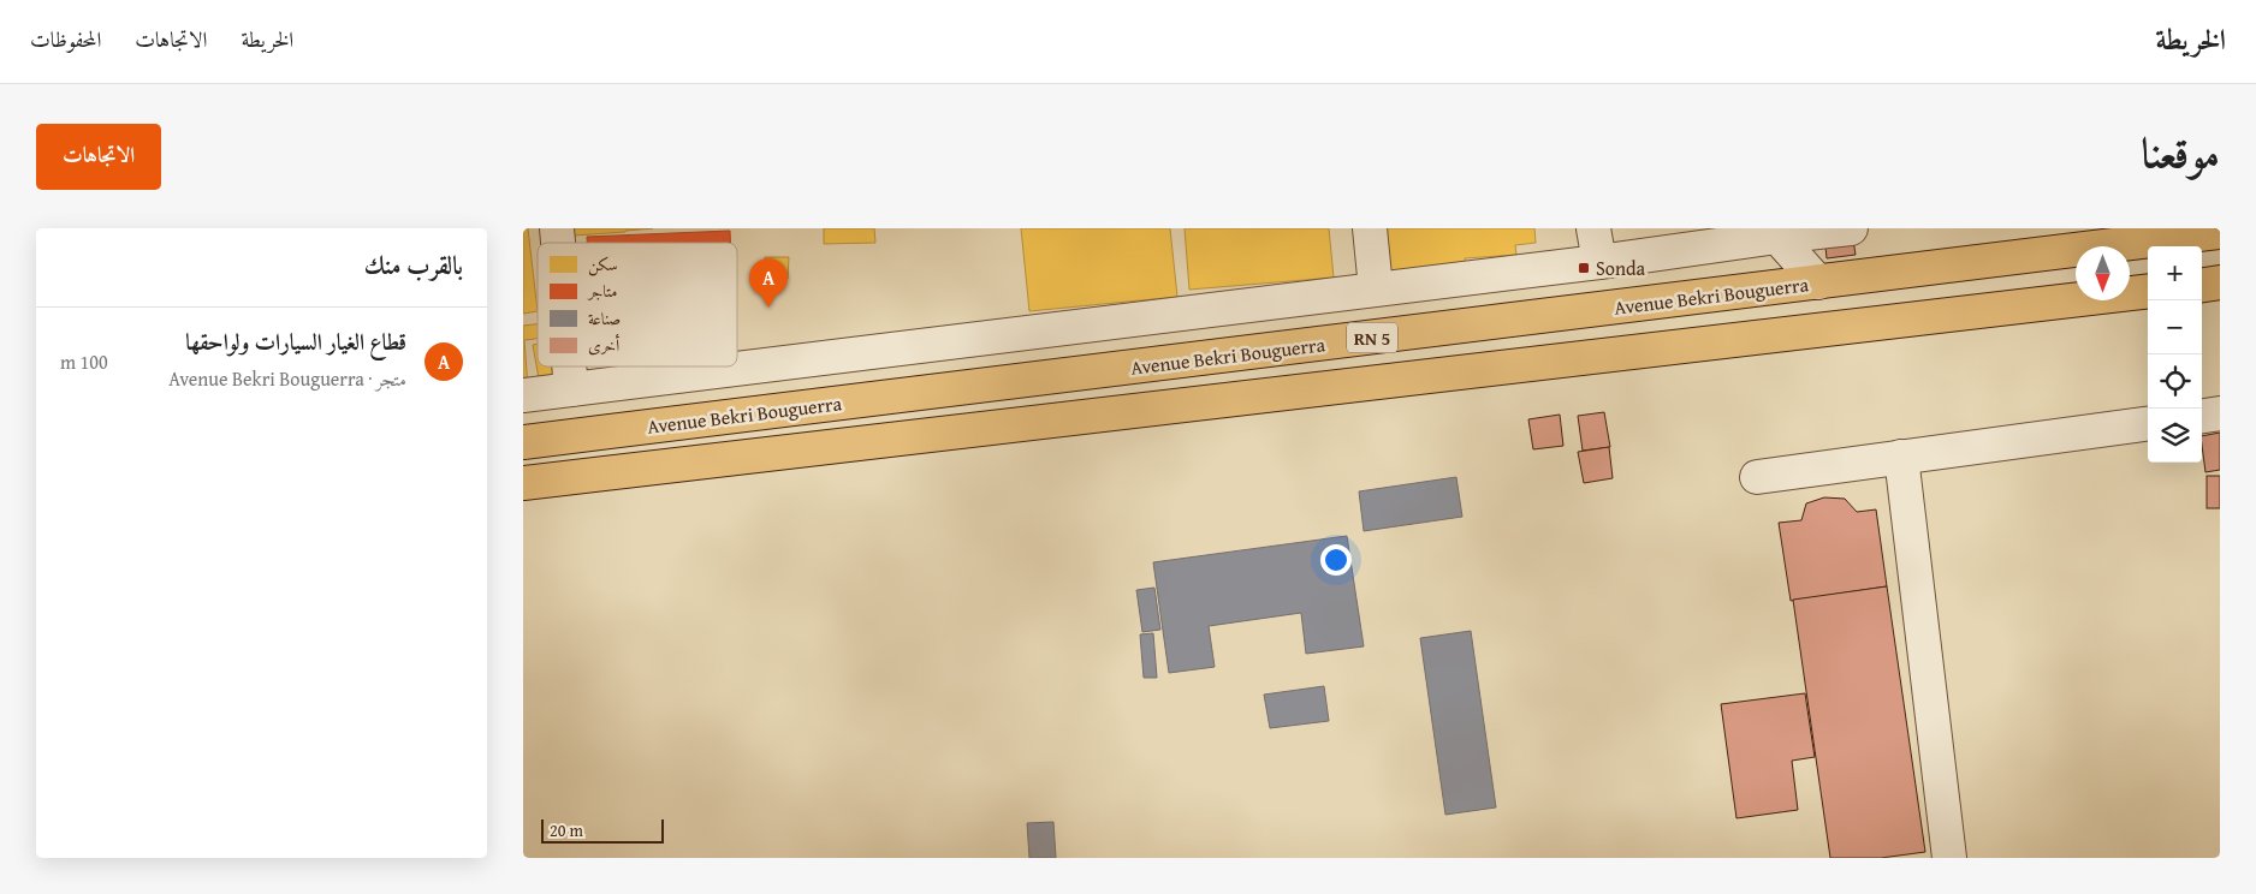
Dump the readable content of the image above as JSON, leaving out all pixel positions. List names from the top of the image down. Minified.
{"streets":{"highway":["Avenue Bekri Bouguerra","RN 5"]},"places":{"transit":["Sonda"]},"legend":["سكن","متاجر","صناعة","أخرى"],"scale_bar":"20 m","north":"bottom","page":{"header":"الخريطة","nav":["الخريطة","الاتجاهات","المحفوظات"],"title":"موقعنا","buttons":"الاتجاهات","heading":"بالقرب منك","map_buttons":["+","−"],"pins":"A","list":[{"mark":"A","name":"قطاع الغيار السيارات ولواحقها","note":"متجر · Avenue Bekri Bouguerra","value":"100 m"}],"scale":"20 m"}}
